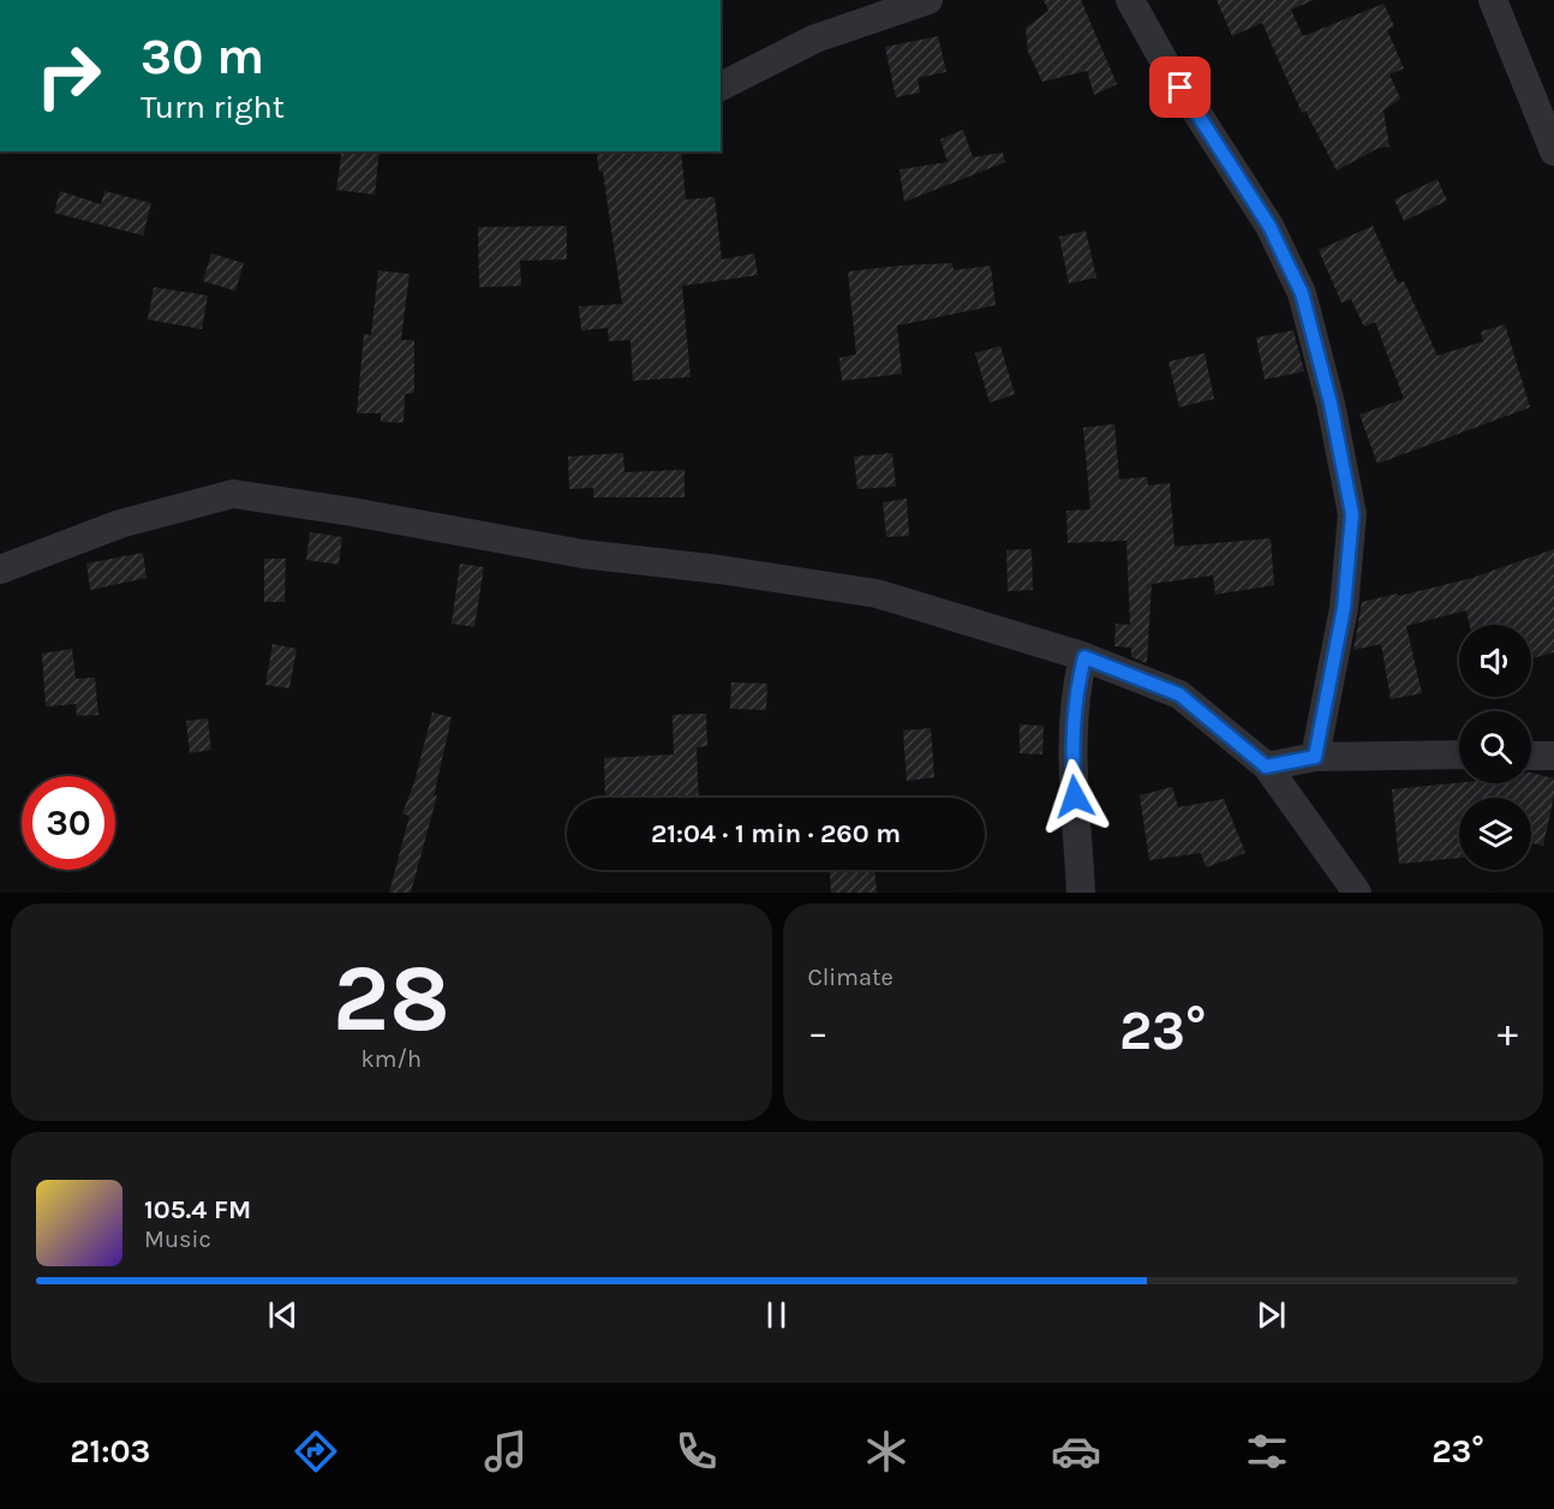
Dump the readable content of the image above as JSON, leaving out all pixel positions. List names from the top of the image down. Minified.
{"page":{"turn":["30 m","Turn right"],"limit":"30","trip":"21:04 · 1 min · 260 m","tile":[["28","km/h"],"Climate"],"heat":["−","23°","+"],"song":["105.4 FM","Music"],"tabs":["21:03","23°"]}}
